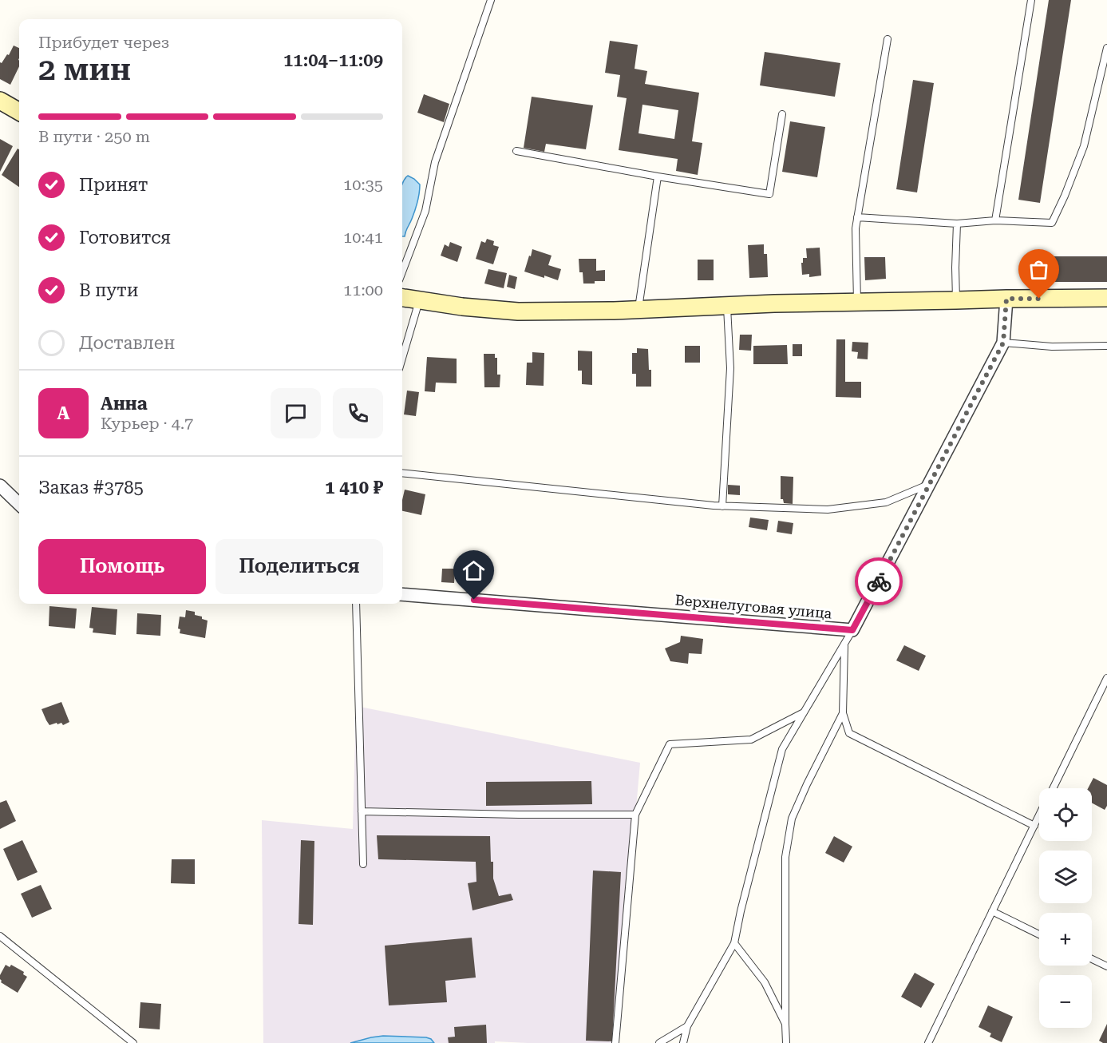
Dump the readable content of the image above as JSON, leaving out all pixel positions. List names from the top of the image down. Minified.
{"streets":{"street":["Верхнелуговая улица"]},"page":{"heading":["2 мин","Прибудет через","11:04–11:09"],"panel":["Анна","Курьер · 4.7","Заказ #3785","1 410 ₽"],"bar":"В пути · 250 m","list":[["Принят","10:35"],["Готовится","10:41"],["В пути","11:00"],"Доставлен"],"round":"А","buttons":["Помощь","Поделиться"],"map_buttons":["+","−"]}}
